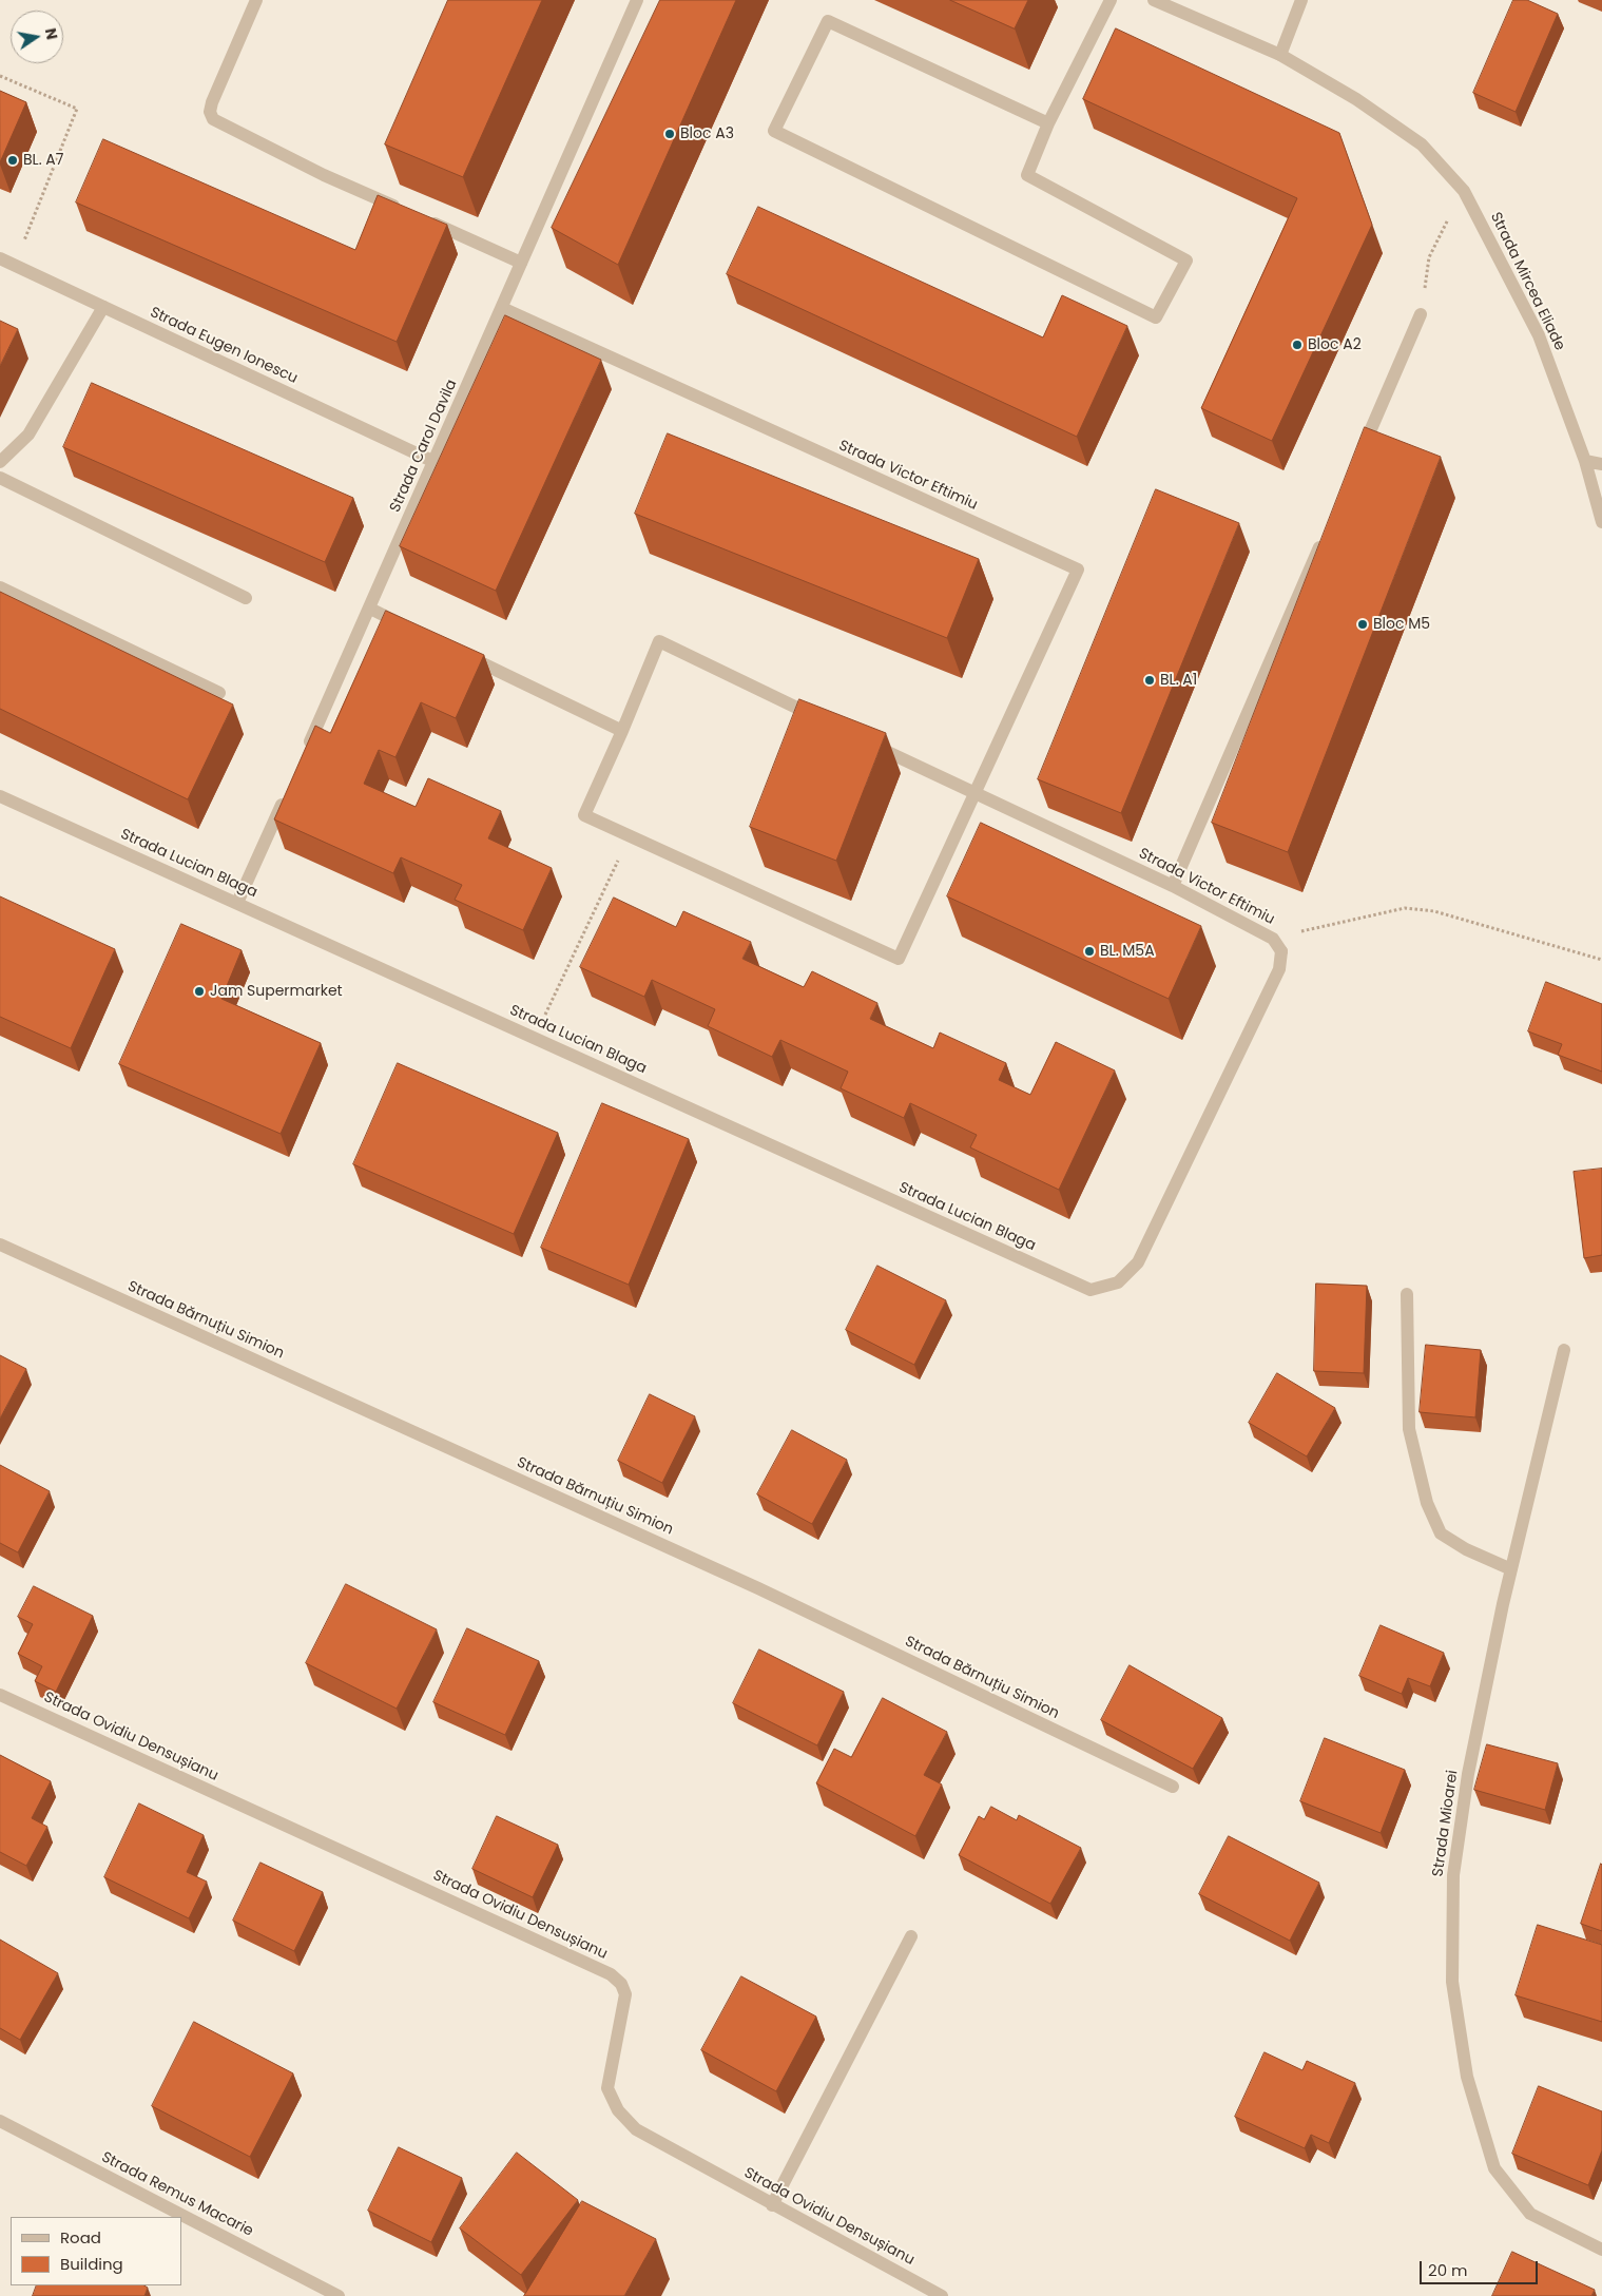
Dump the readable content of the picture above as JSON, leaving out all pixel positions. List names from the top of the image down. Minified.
{"streets":{"street":["Strada Mircea Eliade","Strada Eugen Ionescu","Strada Carol Davila","Strada Victor Eftimiu","Strada Lucian Blaga","Strada Bărnuțiu Simion","Strada Ovidiu Densușianu","Strada Mioarei","Strada Remus Macarie"]},"crossings":[["Strada Eugen Ionescu","Strada Carol Davila"],["Strada Carol Davila","Strada Victor Eftimiu"],["Strada Victor Eftimiu","Strada Lucian Blaga"]],"places":["Bloc A3","BL. A7","Bloc A2","Bloc M5","BL. A1","BL. M5A","Jam Supermarket"],"legend":["Road","Building"],"scale_bar":"20 m","north":"right"}
